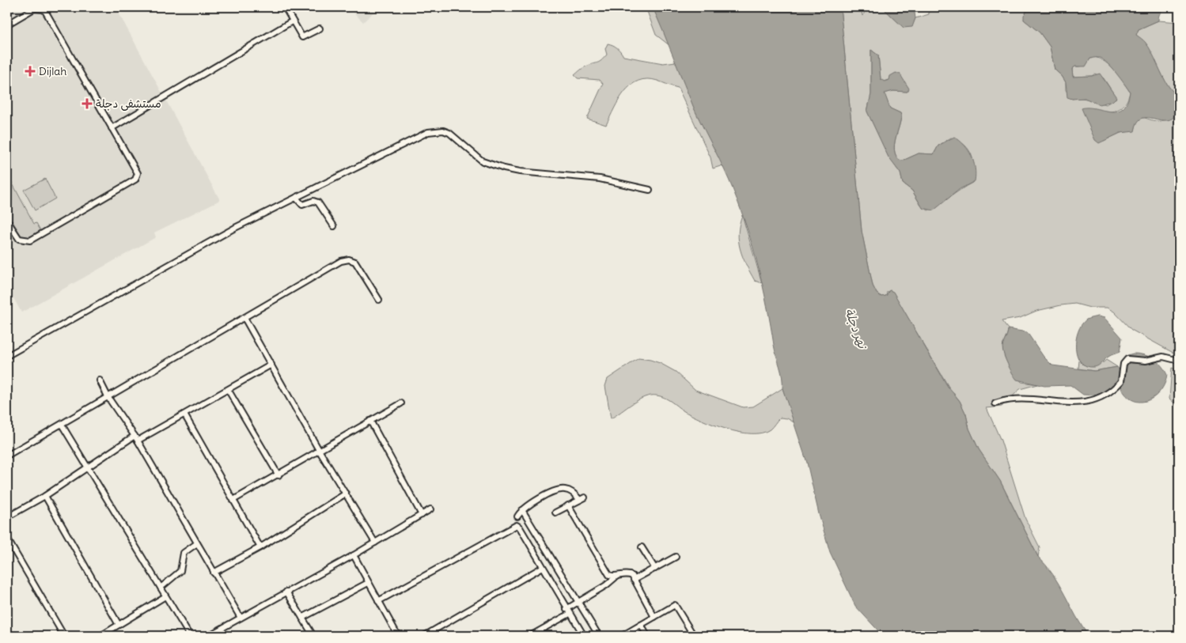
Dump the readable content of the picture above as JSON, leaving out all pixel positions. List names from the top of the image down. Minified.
{"water":["نهر دجلة"],"places":{"health":["Dijlah","مستشفى دجلة"]}}
